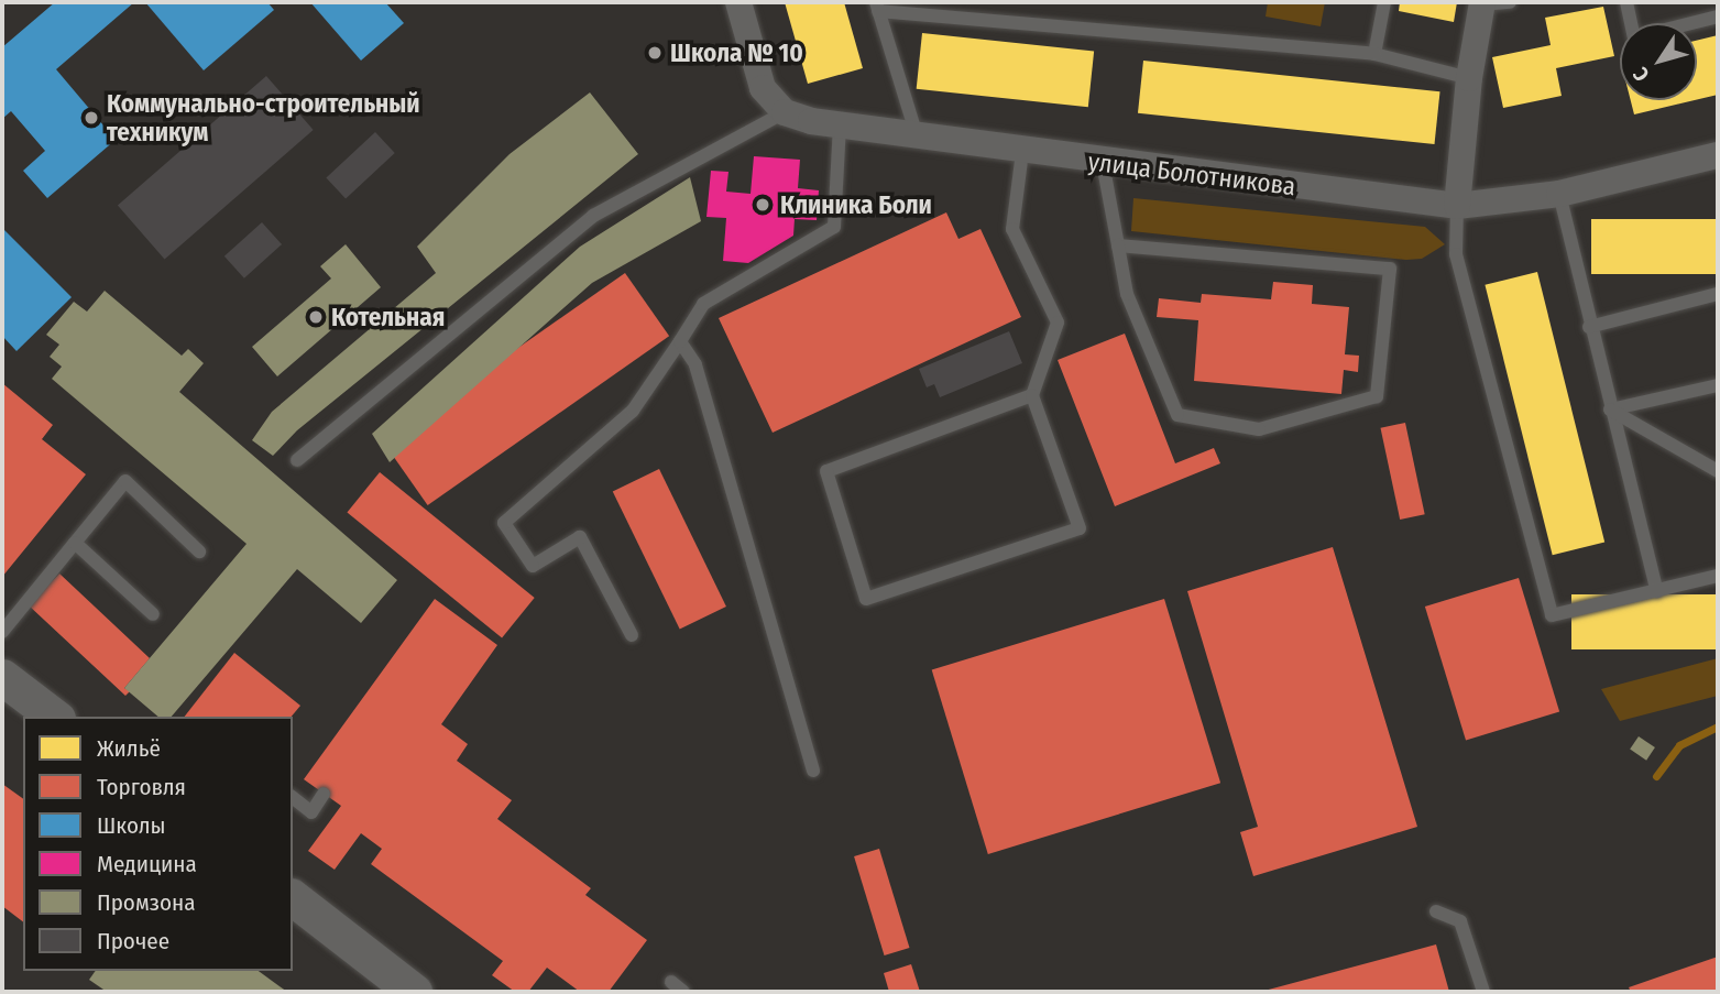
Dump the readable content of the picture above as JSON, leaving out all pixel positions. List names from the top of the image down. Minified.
{"streets":{"street":["улица Болотникова"]},"places":["Школа № 10","Коммунально-строительный техникум","Клиника Боли","Котельная"],"legend":["Жильё","Торговля","Школы","Медицина","Промзона","Прочее"],"north":"bottom left"}
